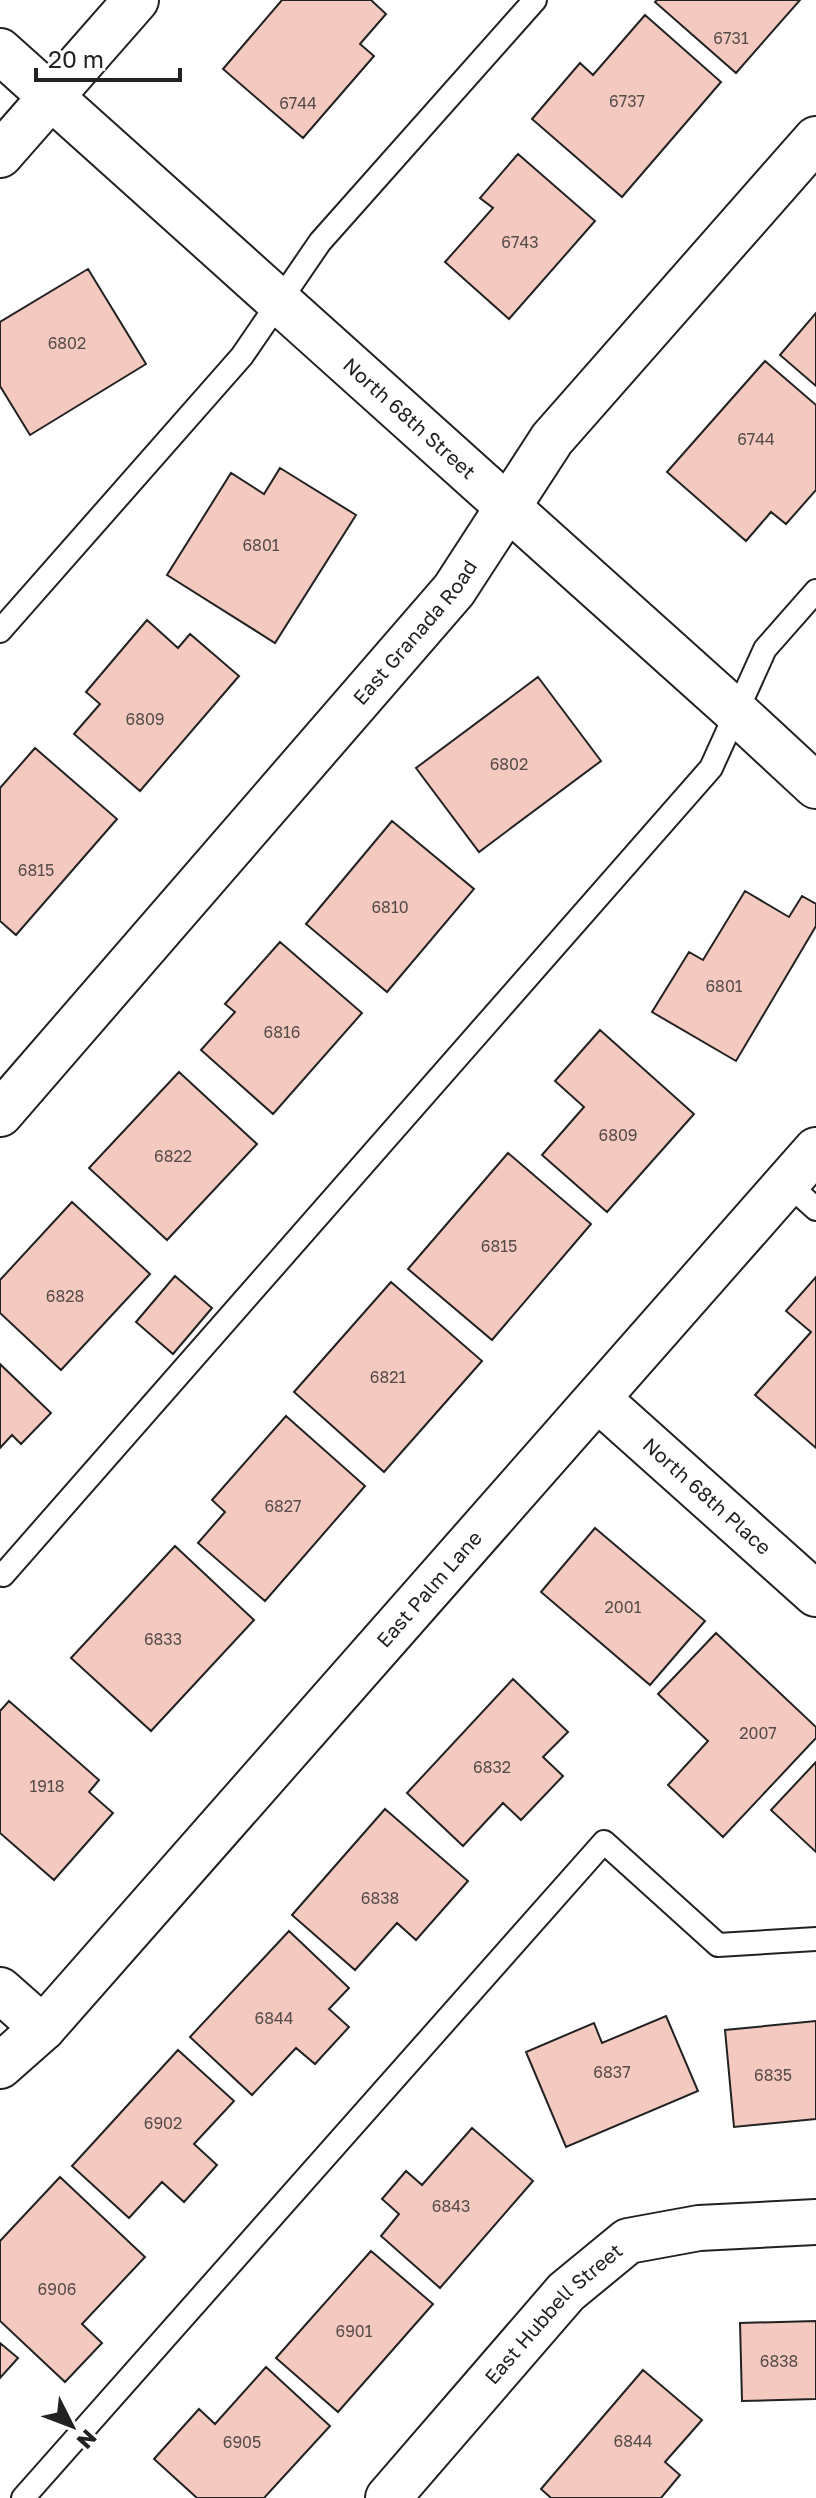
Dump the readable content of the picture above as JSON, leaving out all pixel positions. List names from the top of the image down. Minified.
{"streets":{"street":["North 68th Street","East Granada Road","North 68th Place","East Palm Lane","East Hubbell Street"]},"crossings":[["North 68th Street","East Granada Road"],["North 68th Place","East Palm Lane"]],"house_numbers":["6731","6737","6744","6743","6802","6744","6801","6809","6802","6815","6810","6801","6816","6809","6822","6815","6828","6821","6827","2001","6833","2007","6832","1918","6838","6844","6837","6835","6902","6843","6906","6901","6838","6844","6905"],"scale_bar":"20 m","north":"bottom right"}
